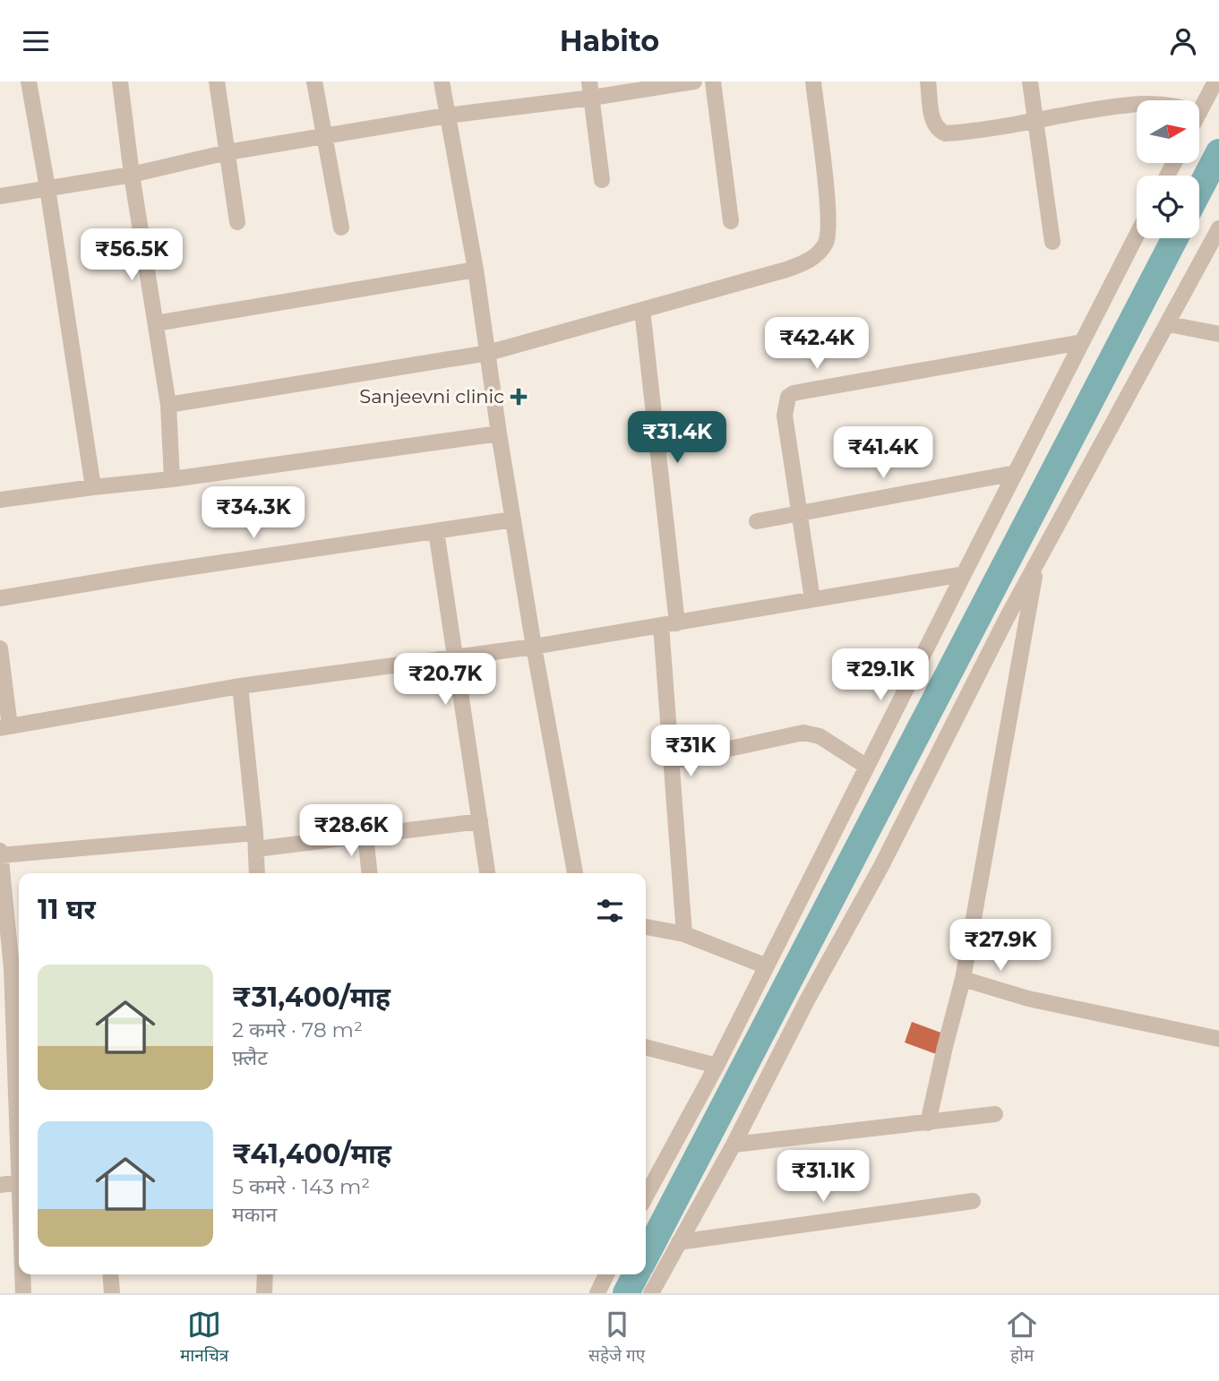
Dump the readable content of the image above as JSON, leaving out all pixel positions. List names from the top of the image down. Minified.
{"places":{"health":["Sanjeevni clinic"]},"north":"right","page":{"header":"Habito","price":["₹56.5K","₹42.4K","₹31.4K","₹41.4K","₹34.3K","₹29.1K","₹20.7K","₹31K","₹28.6K","₹27.9K","₹31.1K"],"heading":"11 घर","list":[{"name":"₹31,400/माह","note":"2 कमरे · 78 m² · फ़्लैट"},{"name":"₹41,400/माह","note":"5 कमरे · 143 m² · मकान"}],"tabs":["मानचित्र","सहेजे गए","होम"]}}
